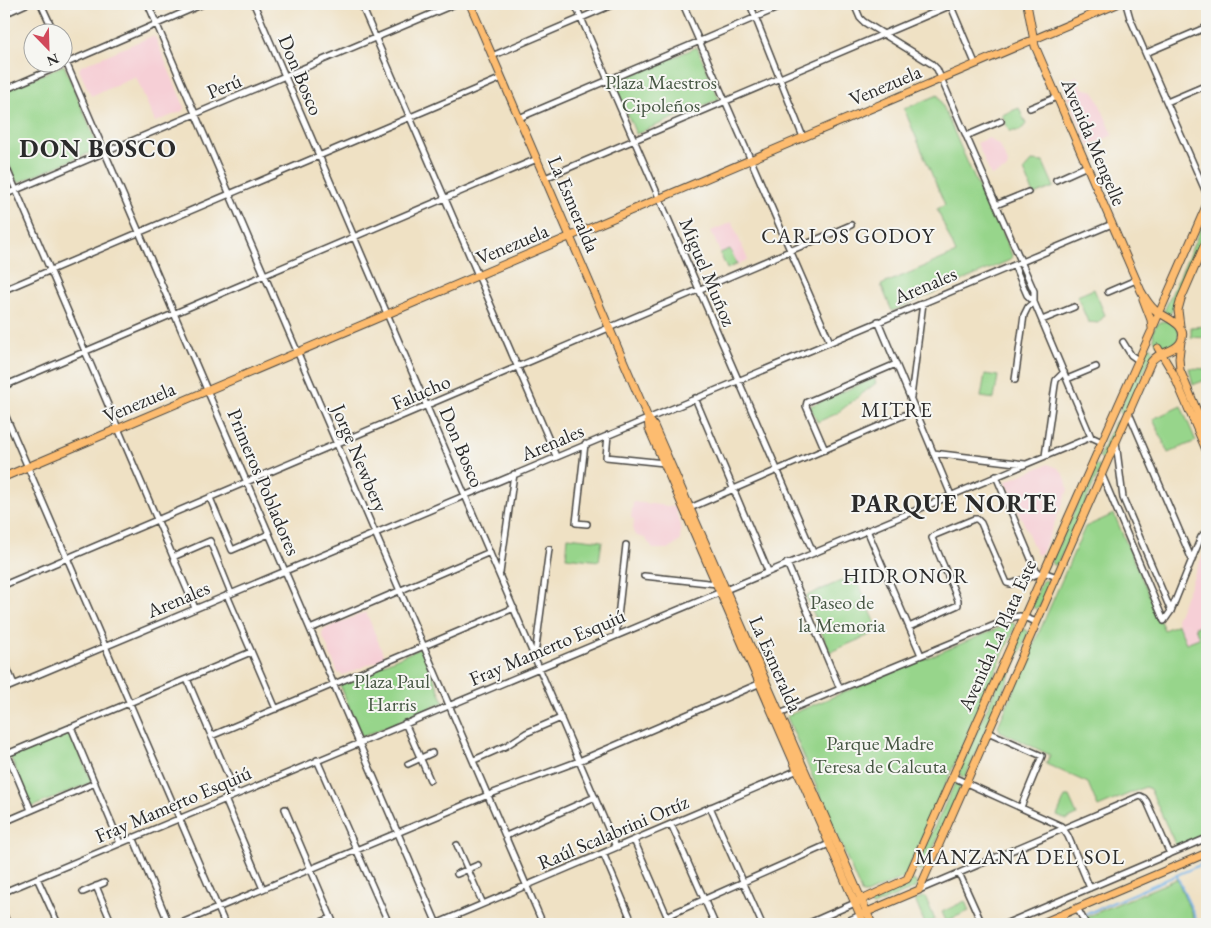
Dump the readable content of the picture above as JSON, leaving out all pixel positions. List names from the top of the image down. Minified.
{"streets":{"main road":["Venezuela","Avenida Mengelle","La Esmeralda","Avenida La Plata Este"],"street":["Don Bosco","Perú","Miguel Muñoz","Arenales","Falucho","Jorge Newbery","Primeros Pobladores","Fray Mamerto Esquiú","Raúl Scalabrini Ortíz"]},"crossings":[["Don Bosco","Venezuela"],["Don Bosco","Perú"],["Don Bosco","Arenales"],["Don Bosco","Falucho"],["Don Bosco","Fray Mamerto Esquiú"],["Don Bosco","Raúl Scalabrini Ortíz"],["Venezuela","Avenida Mengelle"],["Venezuela","La Esmeralda"],["Venezuela","Miguel Muñoz"],["Venezuela","Jorge Newbery"],["Venezuela","Primeros Pobladores"],["Perú","Jorge Newbery"],["Perú","Primeros Pobladores"],["Avenida Mengelle","Arenales"],["Avenida Mengelle","Avenida La Plata Este"],["La Esmeralda","Arenales"],["La Esmeralda","Falucho"],["La Esmeralda","Fray Mamerto Esquiú"],["La Esmeralda","Raúl Scalabrini Ortíz"],["Miguel Muñoz","Arenales"],["Miguel Muñoz","Falucho"],["Miguel Muñoz","Fray Mamerto Esquiú"],["Arenales","Jorge Newbery"],["Arenales","Primeros Pobladores"],["Falucho","Jorge Newbery"],["Falucho","Primeros Pobladores"],["Jorge Newbery","Fray Mamerto Esquiú"],["Jorge Newbery","Raúl Scalabrini Ortíz"],["Primeros Pobladores","Fray Mamerto Esquiú"],["Primeros Pobladores","Raúl Scalabrini Ortíz"]],"districts":["DON BOSCO","CARLOS GODOY","MITRE","PARQUE NORTE","HIDRONOR","MANZANA DEL SOL"],"parks":["Plaza Maestros Cipoleños","Paseo de la Memoria","Plaza Paul Harris","Parque Madre Teresa de Calcuta"],"north":"bottom right"}
